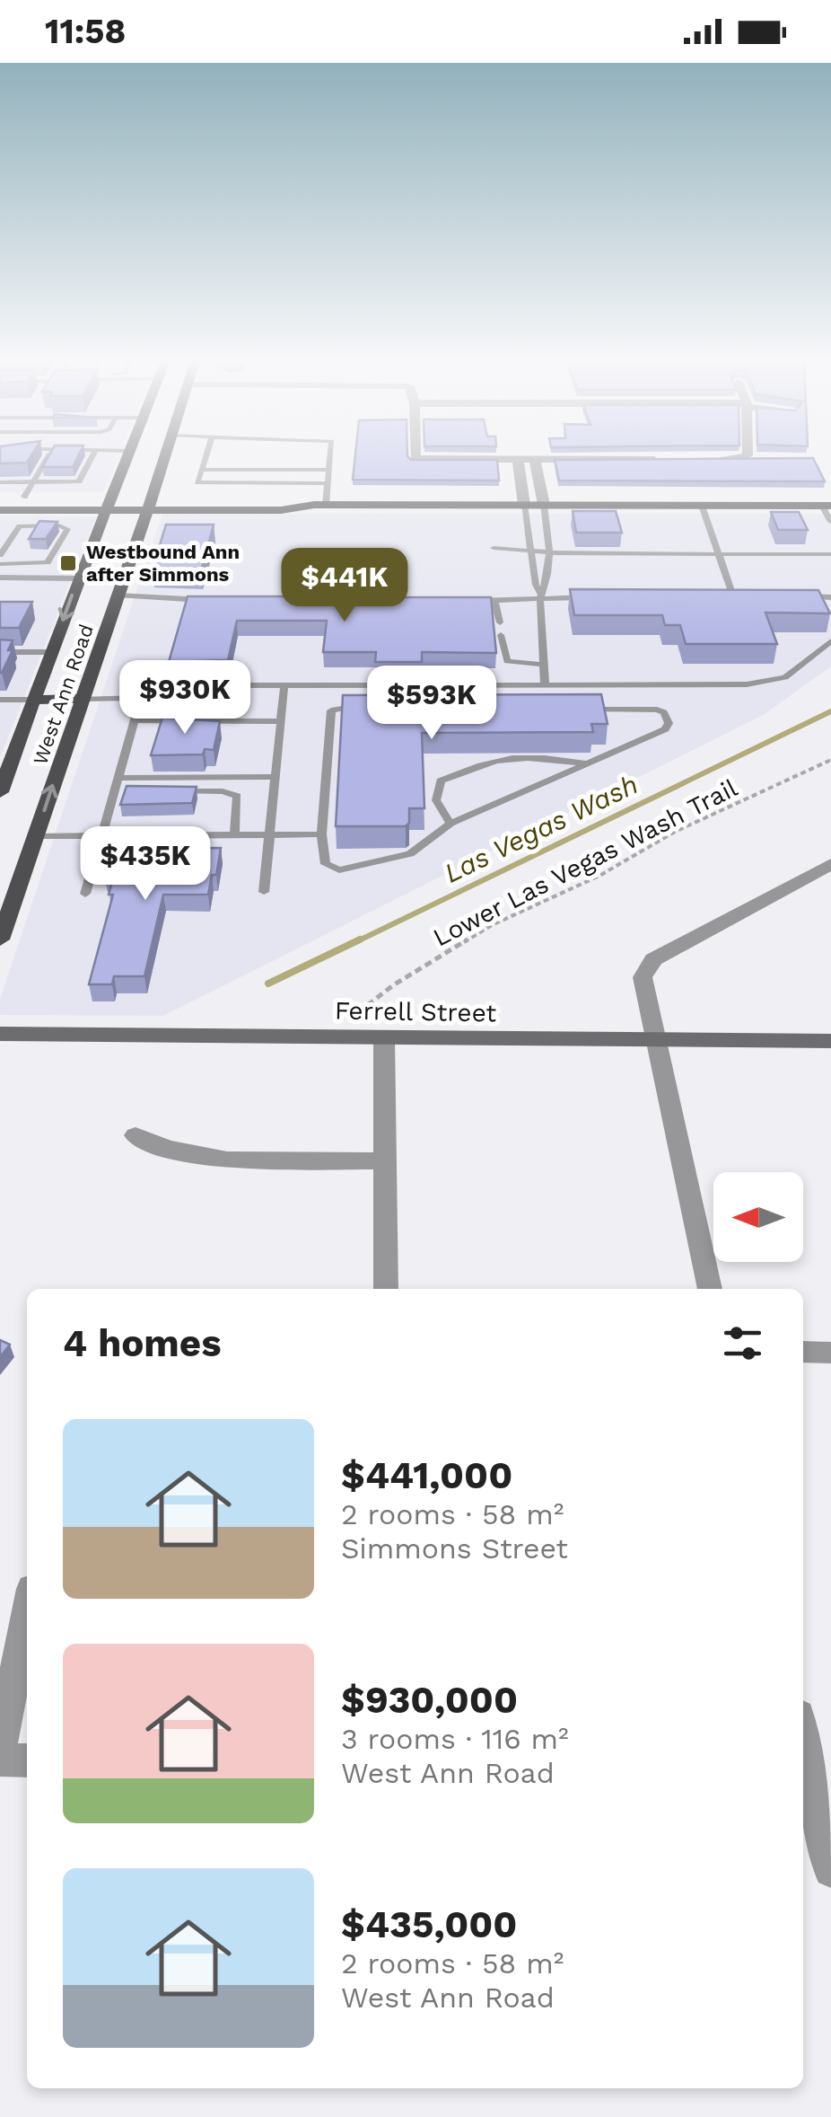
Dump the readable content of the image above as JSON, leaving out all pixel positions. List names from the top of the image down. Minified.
{"streets":{"main road":["West Ann Road"],"street":["Ferrell Street"],"path":["Lower Las Vegas Wash Trail"]},"water":["Las Vegas Wash"],"places":{"transit":["Westbound Ann after Simmons"]},"north":"left","page":{"status":"11:58","price":["$441K","$930K","$593K","$435K"],"heading":"4 homes","list":[{"name":"$441,000","note":"2 rooms · 58 m² · Simmons Street"},{"name":"$930,000","note":"3 rooms · 116 m² · West Ann Road"},{"name":"$435,000","note":"2 rooms · 58 m² · West Ann Road"}]}}
